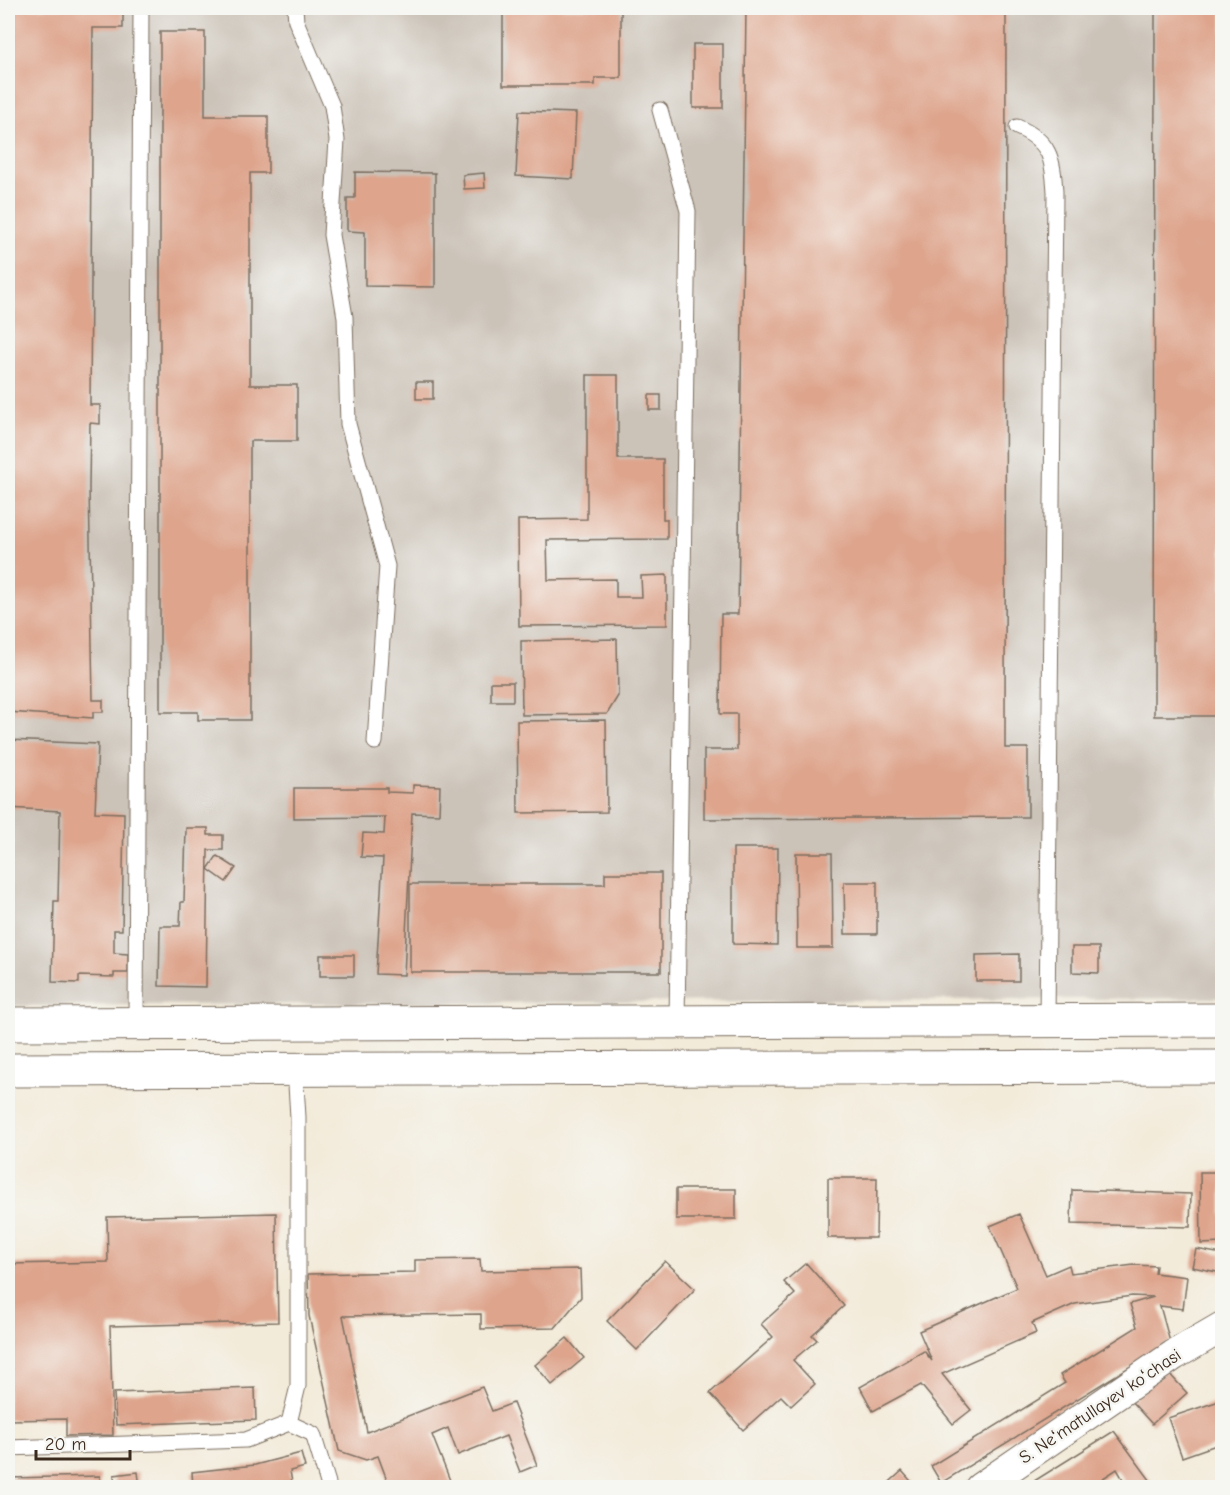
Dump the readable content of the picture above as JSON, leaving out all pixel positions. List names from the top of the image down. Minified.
{"streets":{"street":["S. Neʻmatullayev koʻchasi"]},"scale_bar":"20 m"}
